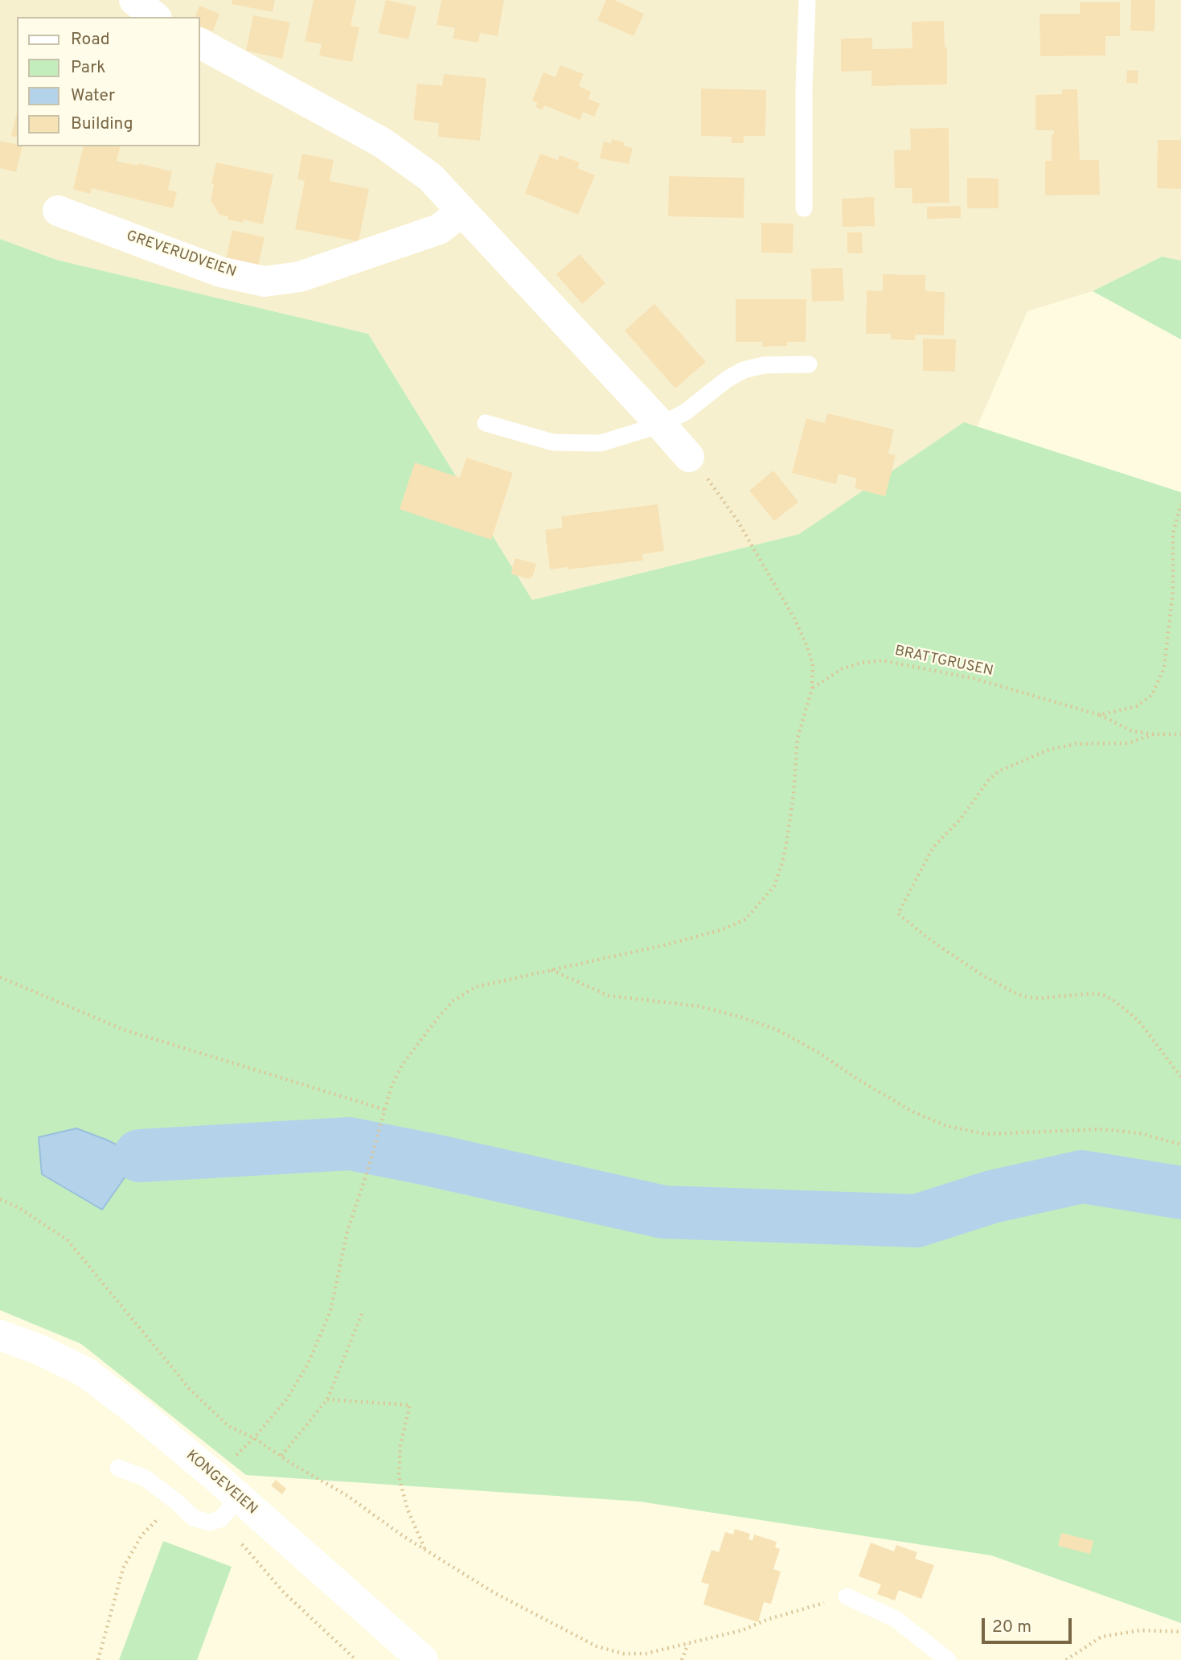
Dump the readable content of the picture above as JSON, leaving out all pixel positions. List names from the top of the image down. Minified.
{"streets":{"street":["GREVERUDVEIEN","KONGEVEIEN"],"path":["BRATTGRUSEN"]},"legend":["Road","Park","Water","Building"],"scale_bar":"20 m"}
